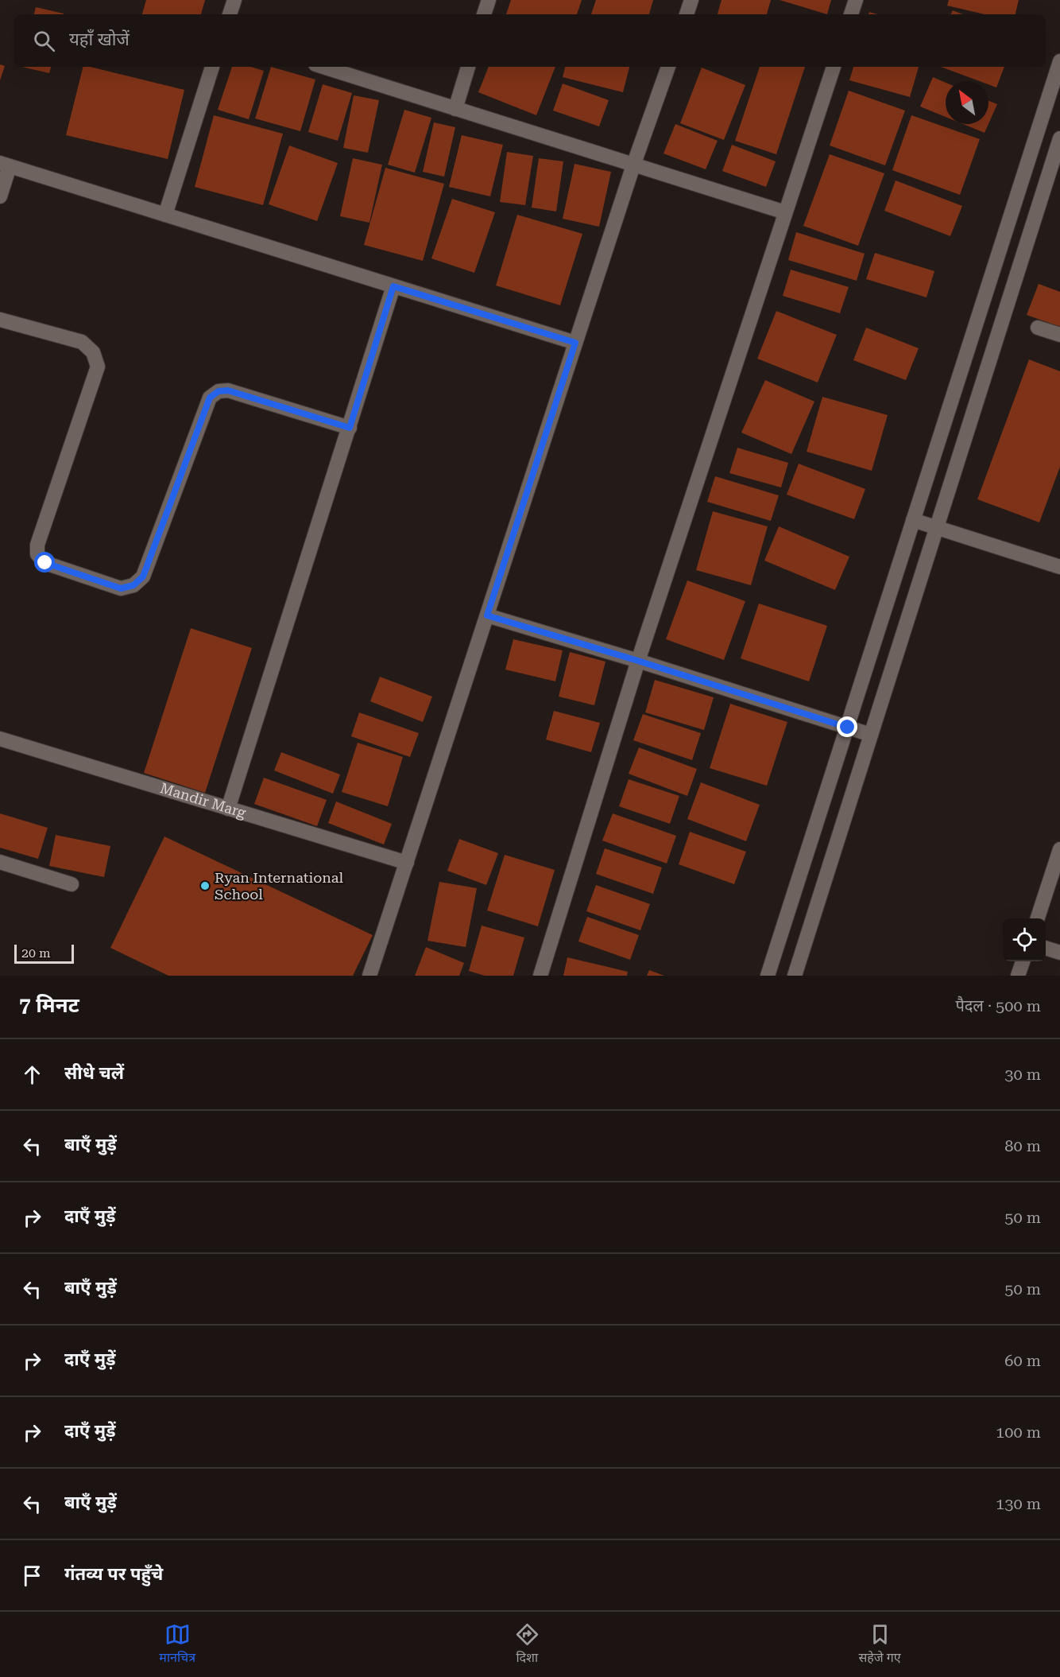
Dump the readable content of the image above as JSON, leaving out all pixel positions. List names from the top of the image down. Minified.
{"streets":{"street":["Mandir Marg"]},"places":["Ryan International School"],"scale_bar":"20 m","north":"top left","page":{"search":"यहाँ खोजें","scale":"20 m","heading":["7 मिनट","पैदल · 500 m"],"list":[["सीधे चलें","30 m"],["बाएँ मुड़ें","80 m"],["दाएँ मुड़ें","50 m"],["बाएँ मुड़ें","50 m"],["दाएँ मुड़ें","60 m"],["दाएँ मुड़ें","100 m"],["बाएँ मुड़ें","130 m"],"गंतव्य पर पहुँचे"],"nav":["मानचित्र","दिशा","सहेजे गए"]}}
